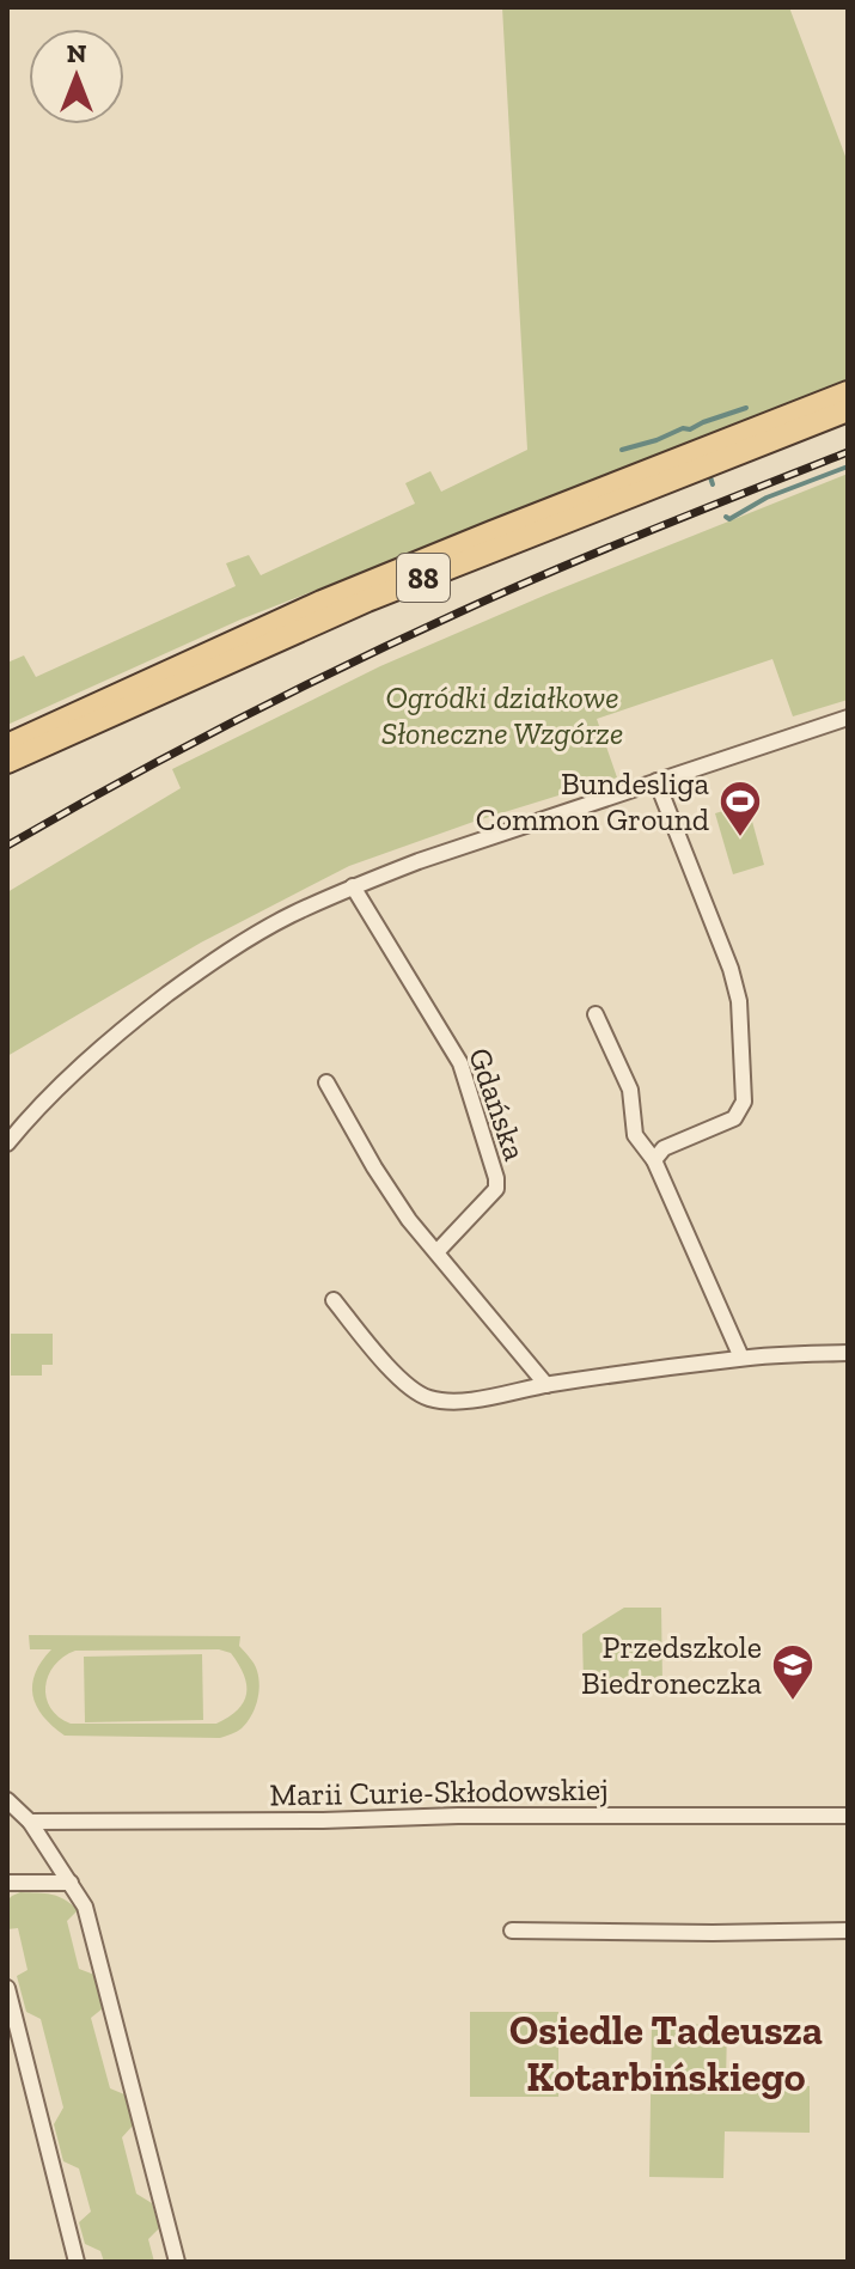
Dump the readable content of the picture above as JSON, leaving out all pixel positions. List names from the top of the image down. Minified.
{"streets":{"main road":["88"],"street":["Gdańska","Marii Curie-Skłodowskiej"]},"districts":["Osiedle Tadeusza Kotarbińskiego"],"parks":["Ogródki działkowe Słoneczne Wzgórze"],"places":{"sports":["Bundesliga Common Ground"],"school or university":["Przedszkole Biedroneczka"]},"north":"top"}
